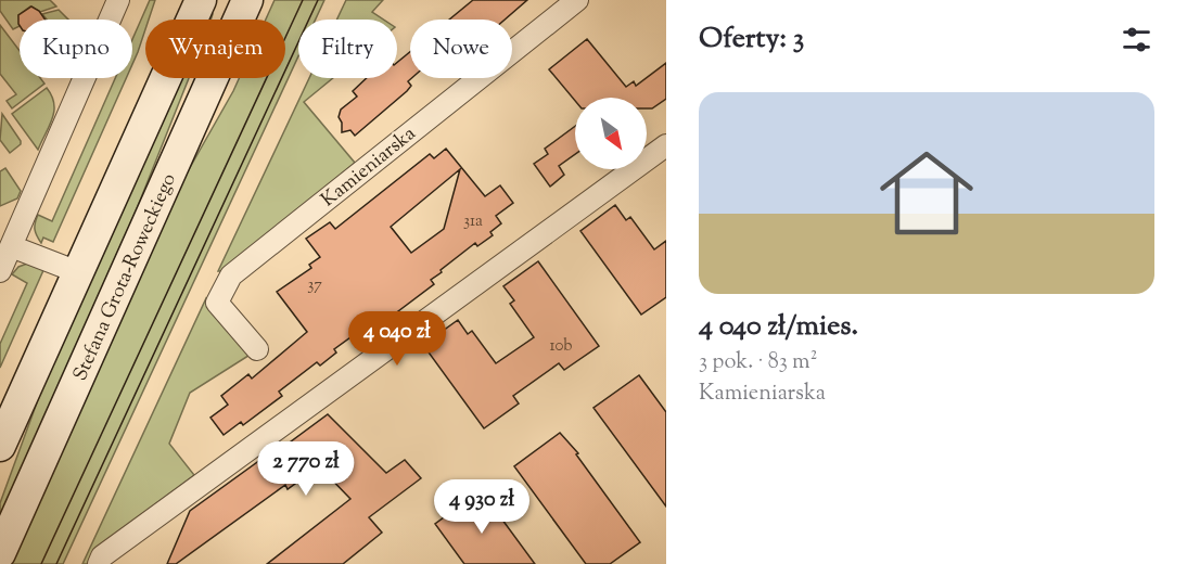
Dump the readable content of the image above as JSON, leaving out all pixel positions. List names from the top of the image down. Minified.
{"streets":{"main road":["Stefana Grota-Roweckiego"],"street":["Kamieniarska"]},"house_numbers":["31a","37","10b"],"north":"bottom right","page":{"heading":"Oferty: 3","chip":["Kupno","Wynajem","Filtry","Nowe"],"list":[{"name":"4 040 zł/mies.","note":"3 pok. · 83 m² · Kamieniarska"}],"price":["4 040 zł","2 770 zł","4 930 zł"]}}
